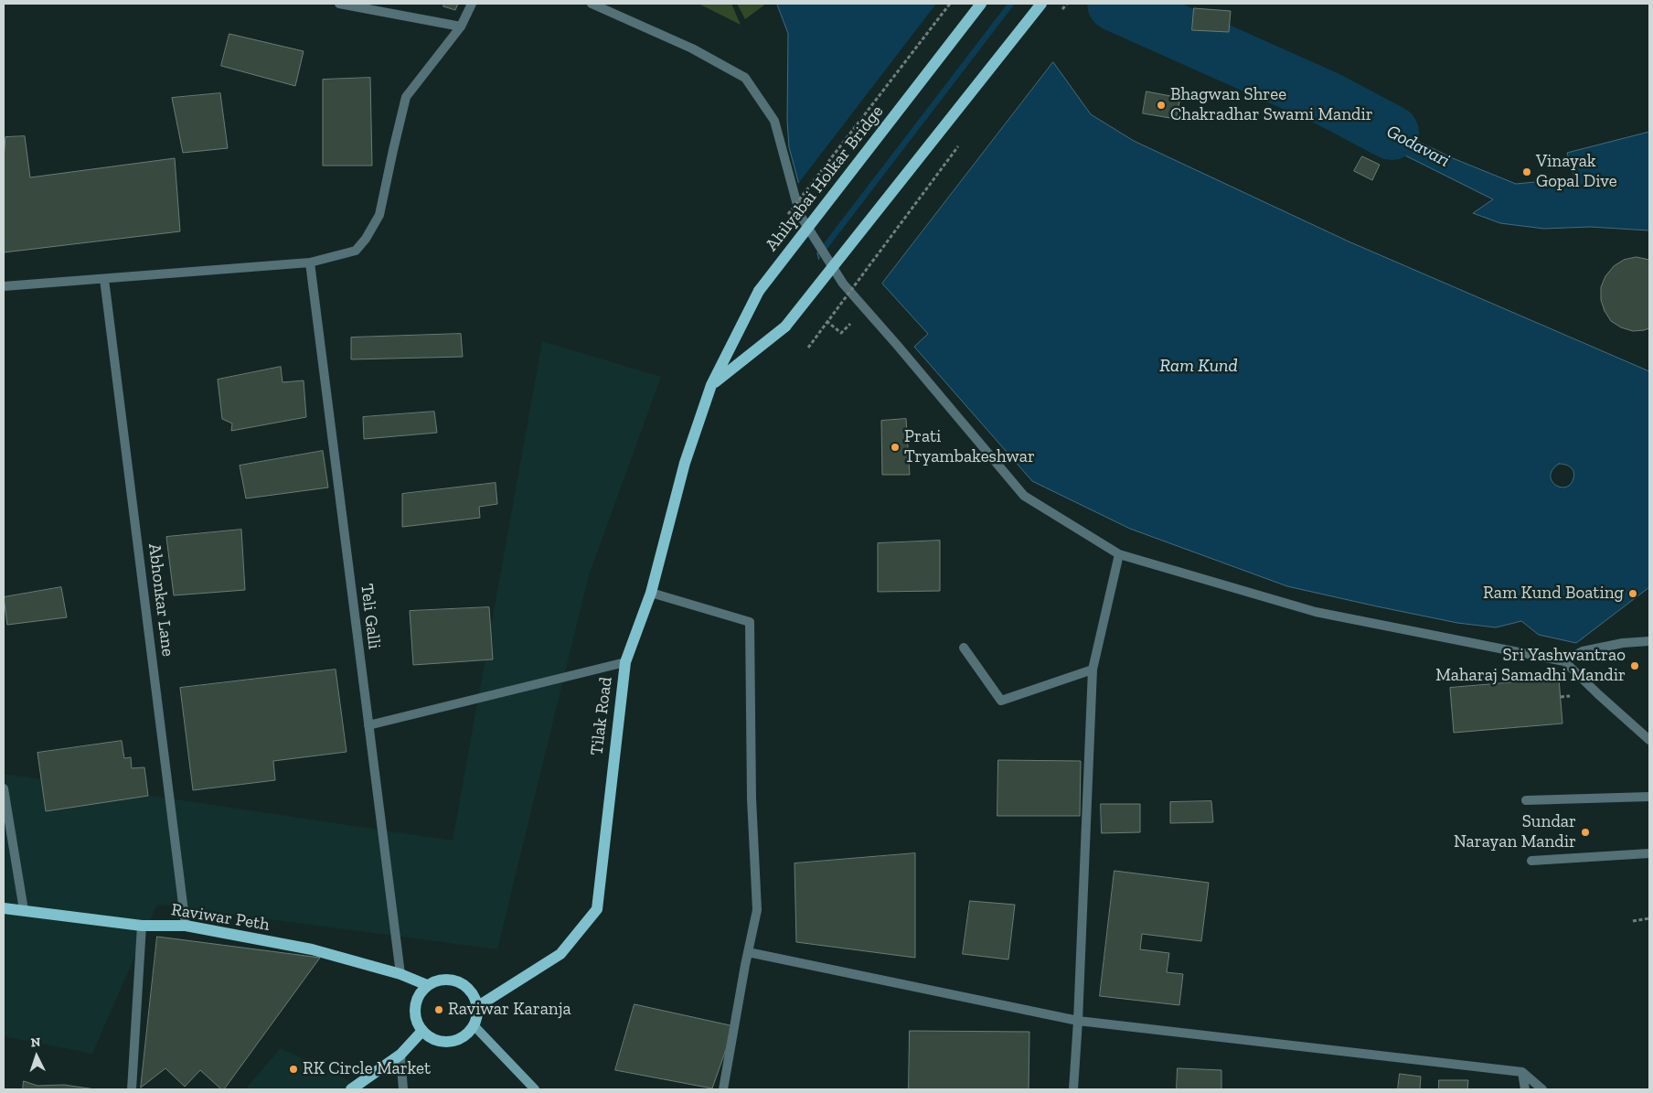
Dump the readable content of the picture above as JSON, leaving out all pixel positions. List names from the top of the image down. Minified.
{"streets":{"main road":["Ahilyabai Holkar Bridge","Tilak Road","Raviwar Peth"],"street":["Abhonkar Lane","Teli Galli"]},"crossings":[["Ahilyabai Holkar Bridge","Tilak Road"],["Abhonkar Lane","Raviwar Peth"],["Teli Galli","Raviwar Peth"],["Tilak Road","Raviwar Peth"]],"water":["Godavari","Ram Kund"],"places":["Bhagwan Shree Chakradhar Swami Mandir","Vinayak Gopal Dive","Prati Tryambakeshwar","Ram Kund Boating","Sri Yashwantrao Maharaj Samadhi Mandir","Sundar Narayan Mandir","Raviwar Karanja","RK Circle Market"],"north":"top"}
